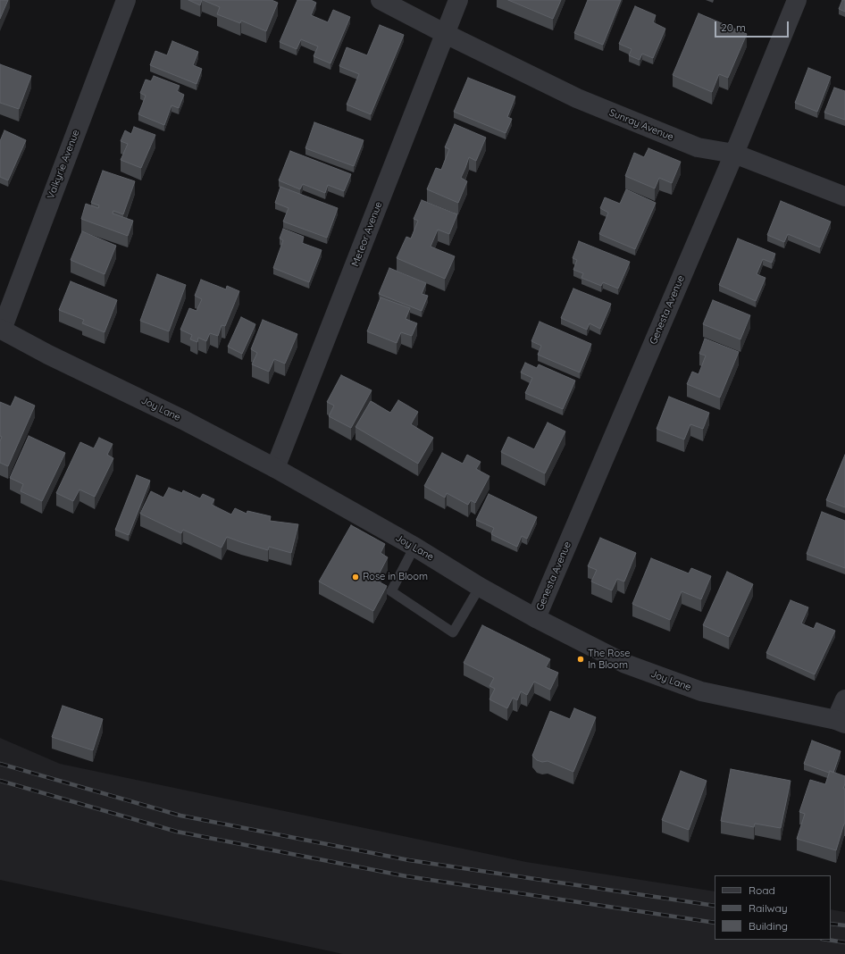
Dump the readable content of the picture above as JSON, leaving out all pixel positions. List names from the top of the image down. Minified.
{"streets":{"street":["Sunray Avenue","Valkyrie Avenue","Meteor Avenue","Genesta Avenue","Joy Lane"]},"crossings":[["Sunray Avenue","Meteor Avenue"],["Sunray Avenue","Genesta Avenue"],["Valkyrie Avenue","Joy Lane"],["Meteor Avenue","Joy Lane"],["Genesta Avenue","Joy Lane"]],"places":["Rose in Bloom","The Rose In Bloom"],"legend":["Road","Railway","Building"],"scale_bar":"20 m"}
